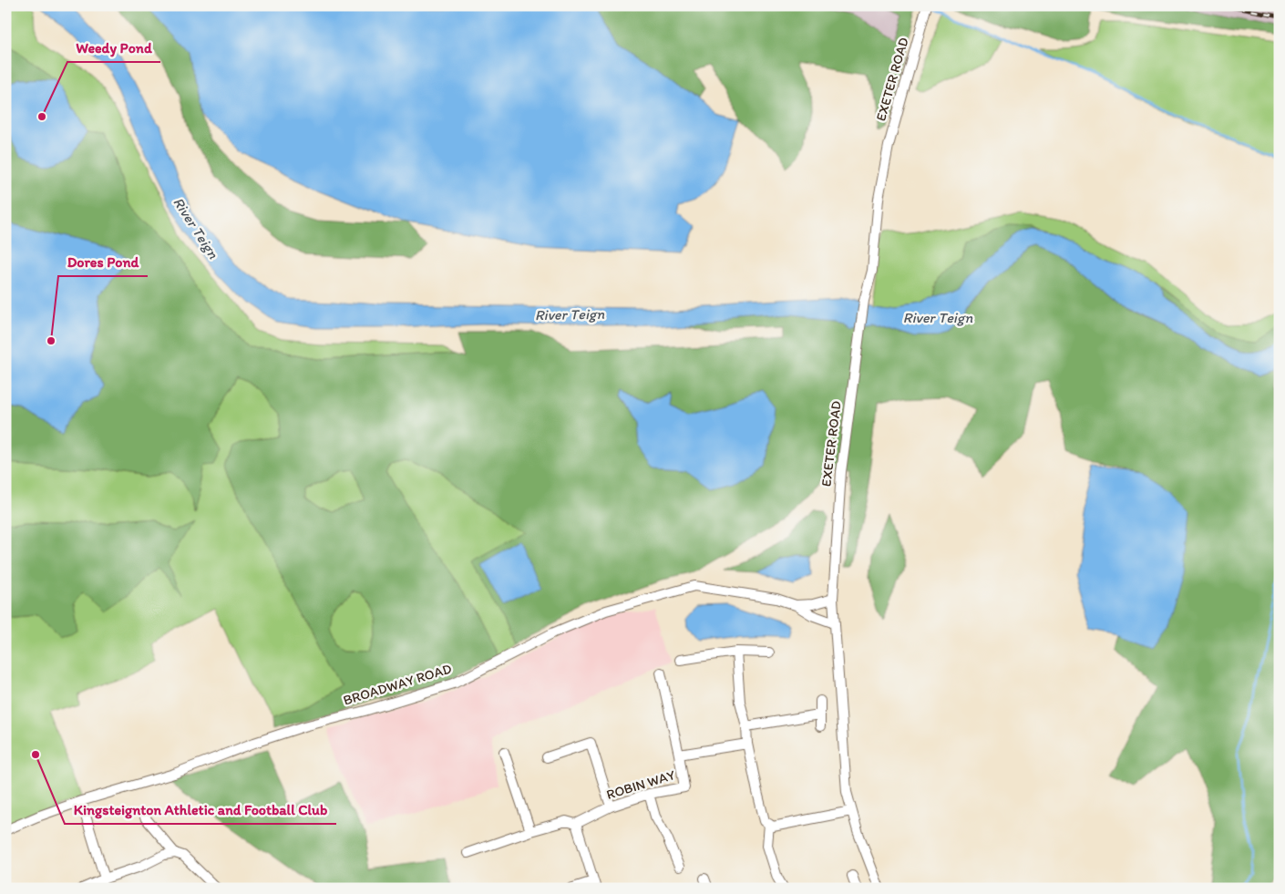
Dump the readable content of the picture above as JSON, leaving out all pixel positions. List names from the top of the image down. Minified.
{"streets":{"street":["EXETER ROAD","BROADWAY ROAD","ROBIN WAY"]},"crossings":[["EXETER ROAD","BROADWAY ROAD"]],"water":["River Teign"],"places":["Weedy Pond","Dores Pond","Kingsteignton Athletic and Football Club"]}
